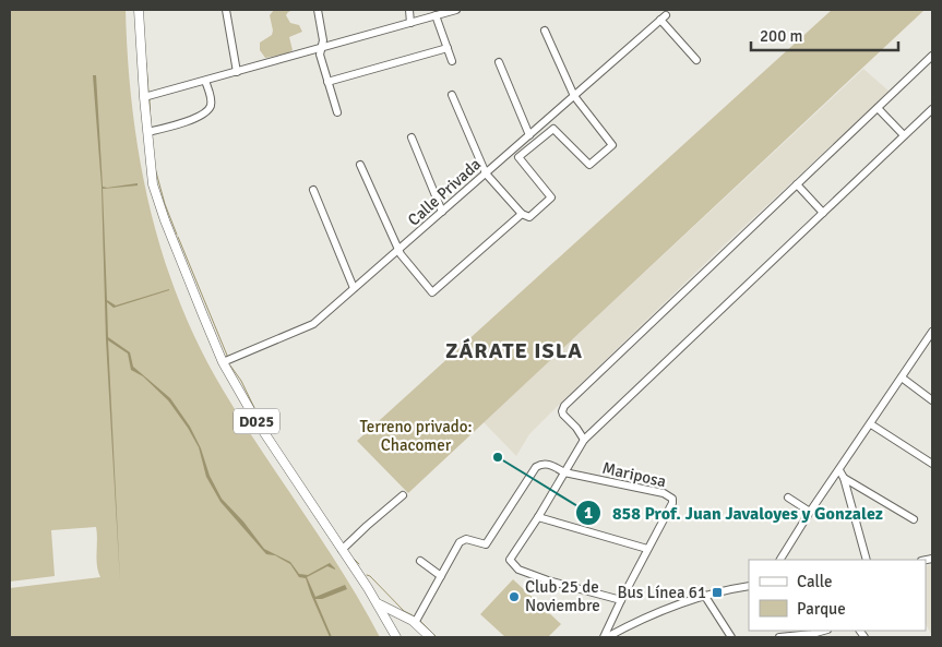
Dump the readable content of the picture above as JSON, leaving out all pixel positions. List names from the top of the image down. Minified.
{"streets":{"main road":["D025"],"street":["Calle Privada","Mariposa"]},"crossings":[["Calle Privada","D025"]],"districts":["ZÁRATE ISLA"],"parks":["Terreno privado: Chacomer"],"places":{"other":["858 Prof. Juan Javaloyes y Gonzalez","Club 25 de Noviembre"],"transit":["Bus Línea 61"]},"legend":["Calle","Parque"],"scale_bar":"200 m"}
